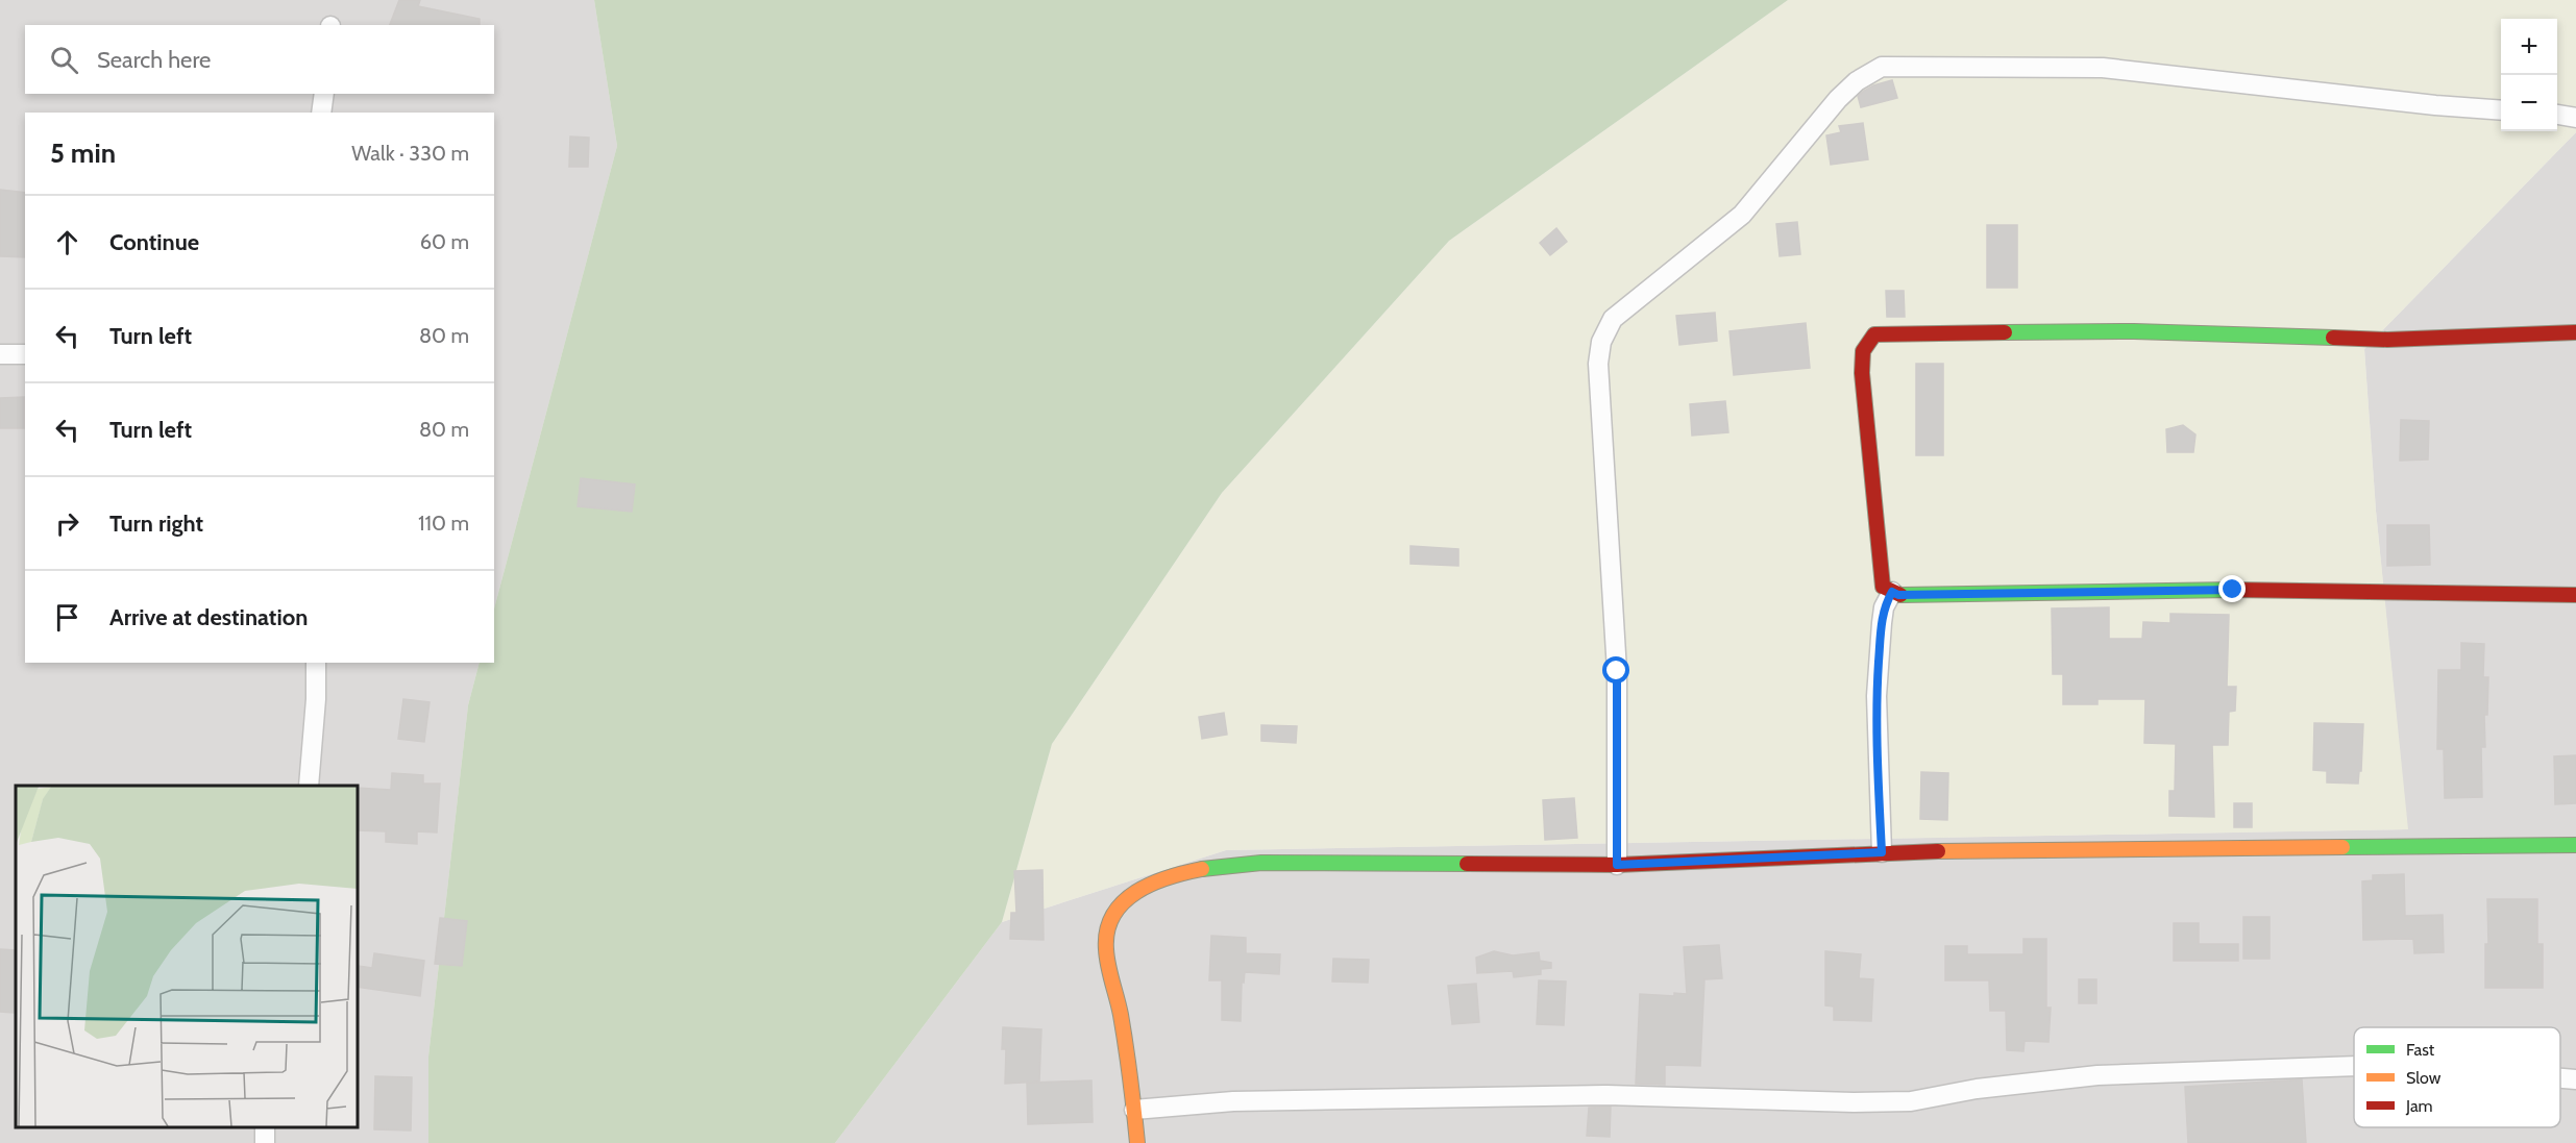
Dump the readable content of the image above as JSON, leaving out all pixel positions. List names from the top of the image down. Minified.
{"legend":["Fast","Slow","Jam"],"page":{"map_buttons":["+","−"],"search":"Search here","heading":["5 min","Walk · 330 m"],"list":[["Continue","60 m"],["Turn left","80 m"],["Turn left","80 m"],["Turn right","110 m"],"Arrive at destination"]}}
